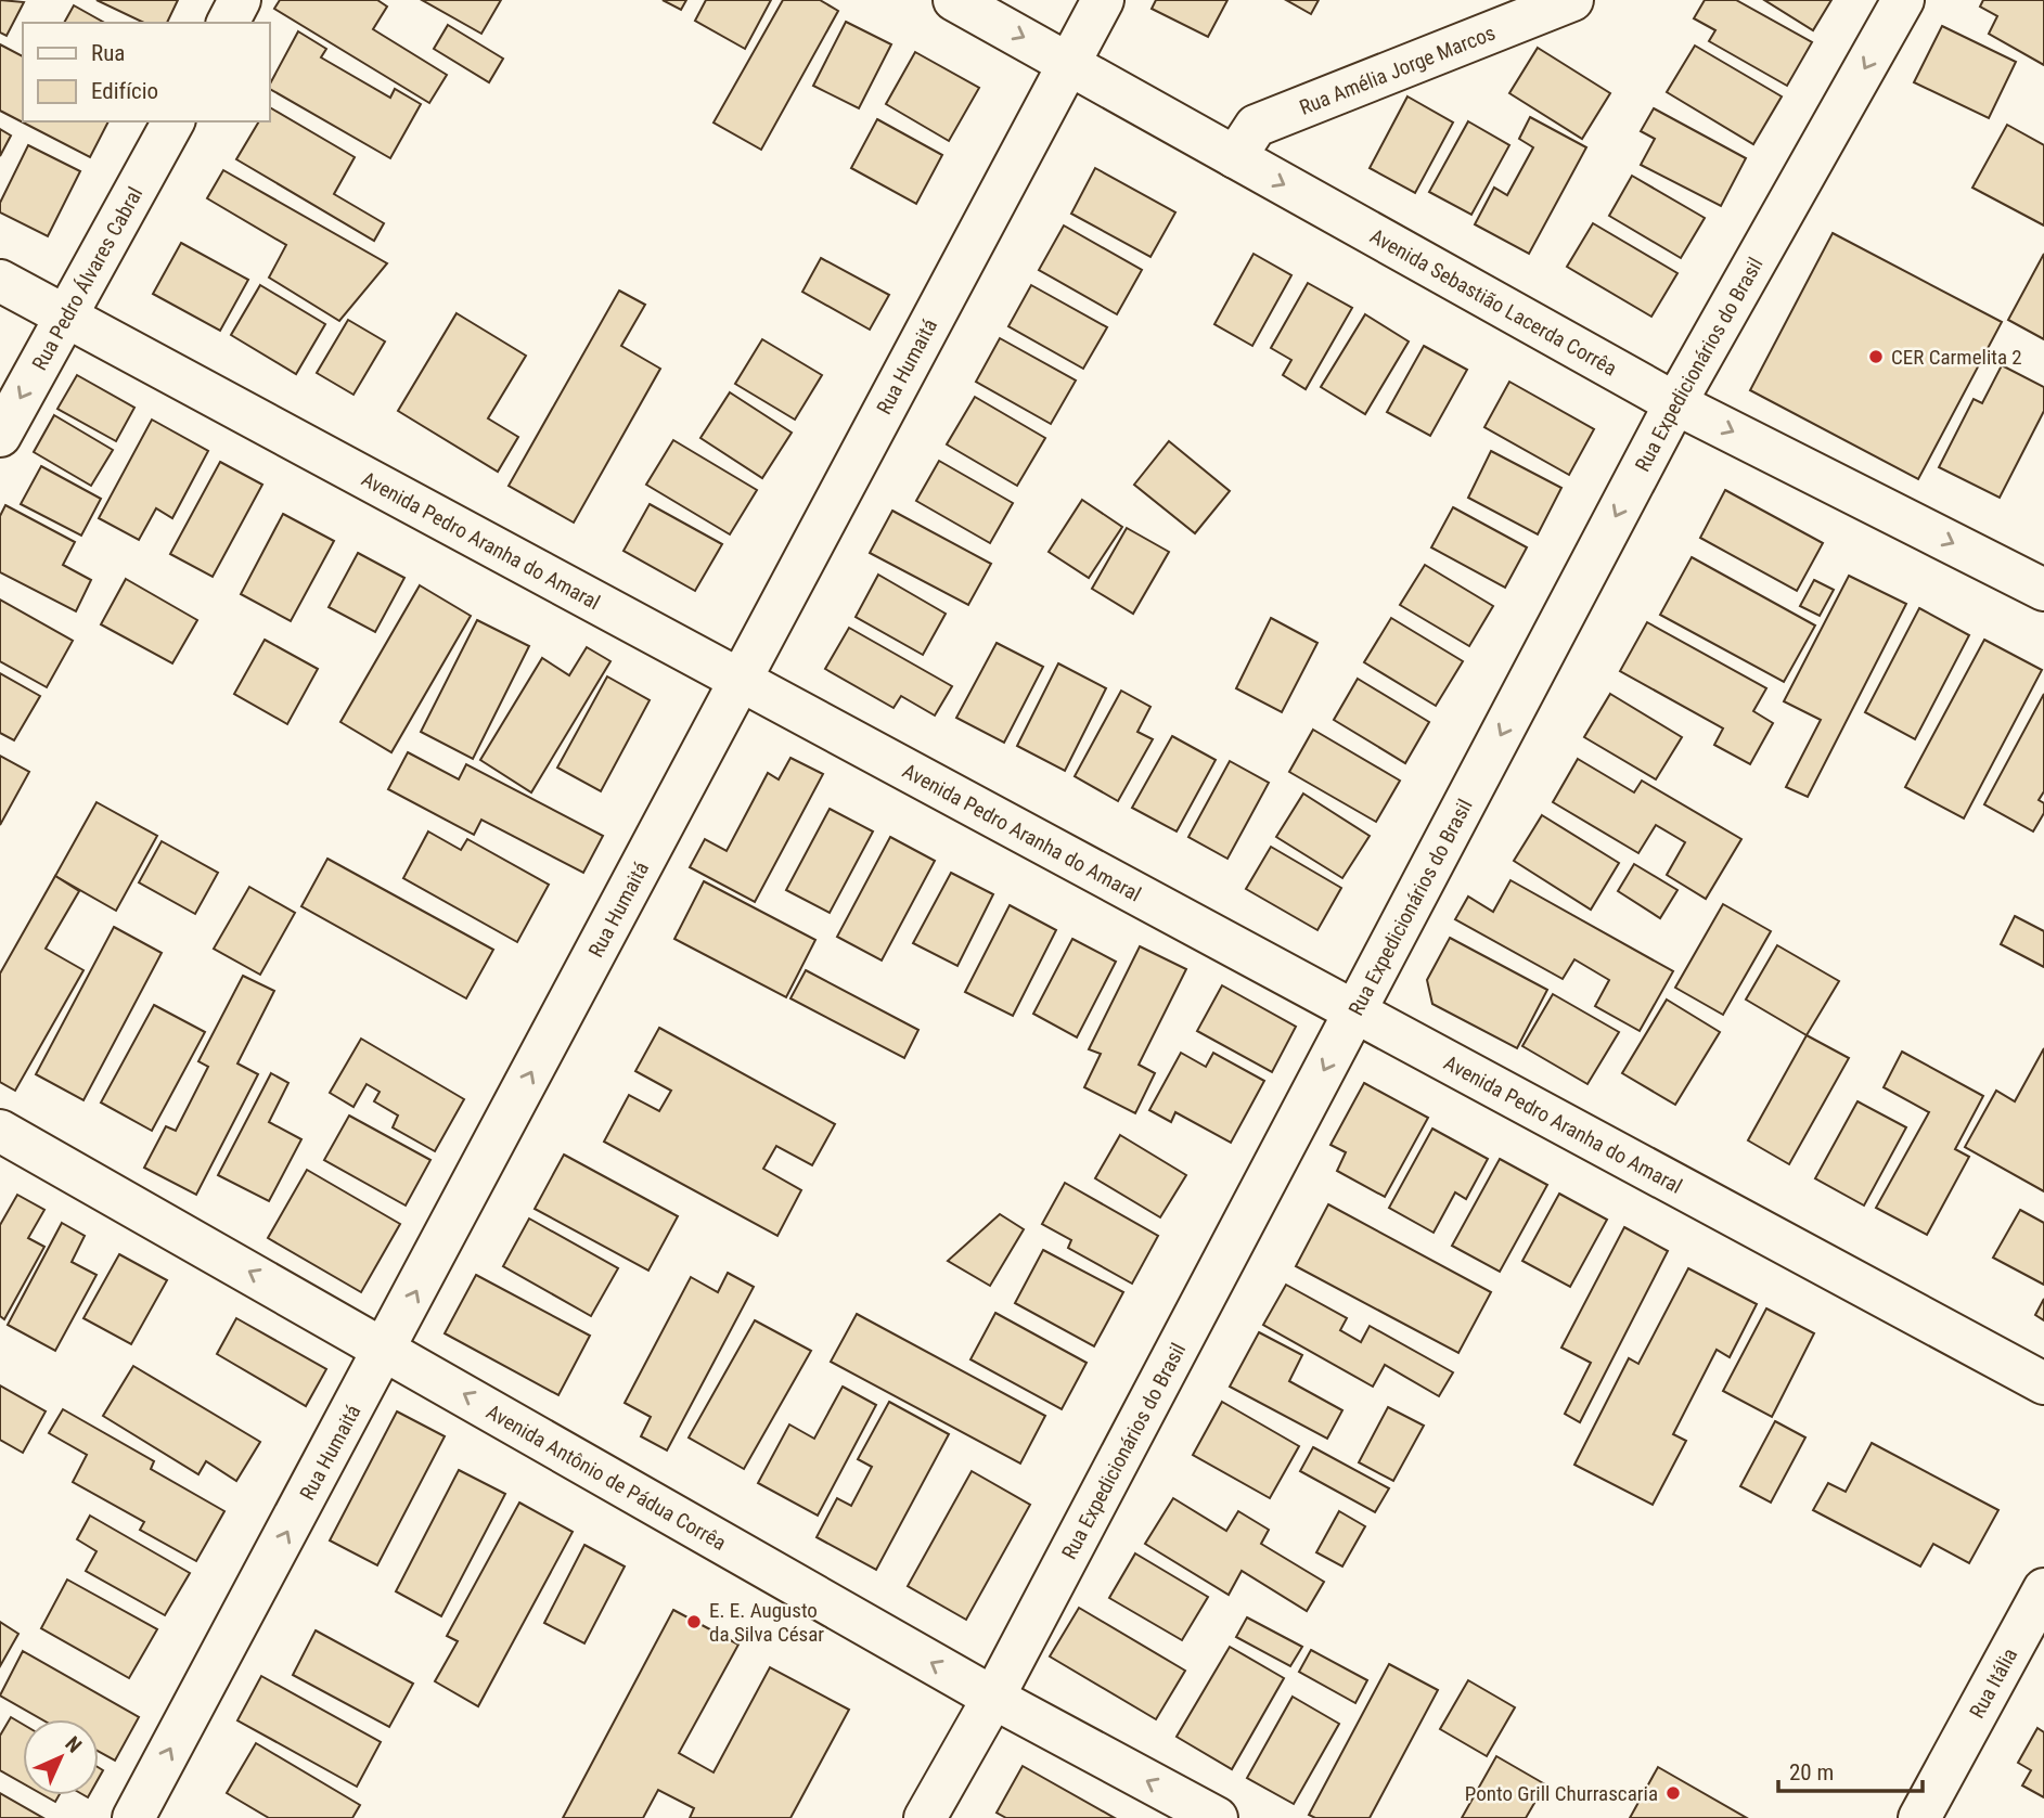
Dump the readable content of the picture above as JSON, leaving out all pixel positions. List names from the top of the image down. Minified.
{"streets":{"street":["Rua Amélia Jorge Marcos","Rua Pedro Álvares Cabral","Avenida Sebastião Lacerda Corrêa","Rua Expedicionários do Brasil","Rua Humaitá","Avenida Pedro Aranha do Amaral","Avenida Antônio de Pádua Corrêa","Rua Itália"]},"crossings":[["Rua Amélia Jorge Marcos","Avenida Sebastião Lacerda Corrêa"],["Rua Pedro Álvares Cabral","Avenida Pedro Aranha do Amaral"],["Avenida Sebastião Lacerda Corrêa","Rua Expedicionários do Brasil"],["Avenida Sebastião Lacerda Corrêa","Rua Humaitá"],["Rua Expedicionários do Brasil","Avenida Pedro Aranha do Amaral"],["Rua Expedicionários do Brasil","Avenida Antônio de Pádua Corrêa"],["Rua Humaitá","Avenida Pedro Aranha do Amaral"],["Rua Humaitá","Avenida Antônio de Pádua Corrêa"]],"one_way":["Rua Pedro Álvares Cabral","Avenida Sebastião Lacerda Corrêa","Rua Expedicionários do Brasil","Rua Humaitá","Avenida Antônio de Pádua Corrêa"],"places":["CER Carmelita 2","E. E. Augusto da Silva César","Ponto Grill Churrascaria"],"legend":["Rua","Edifício"],"scale_bar":"20 m","north":"top right"}
